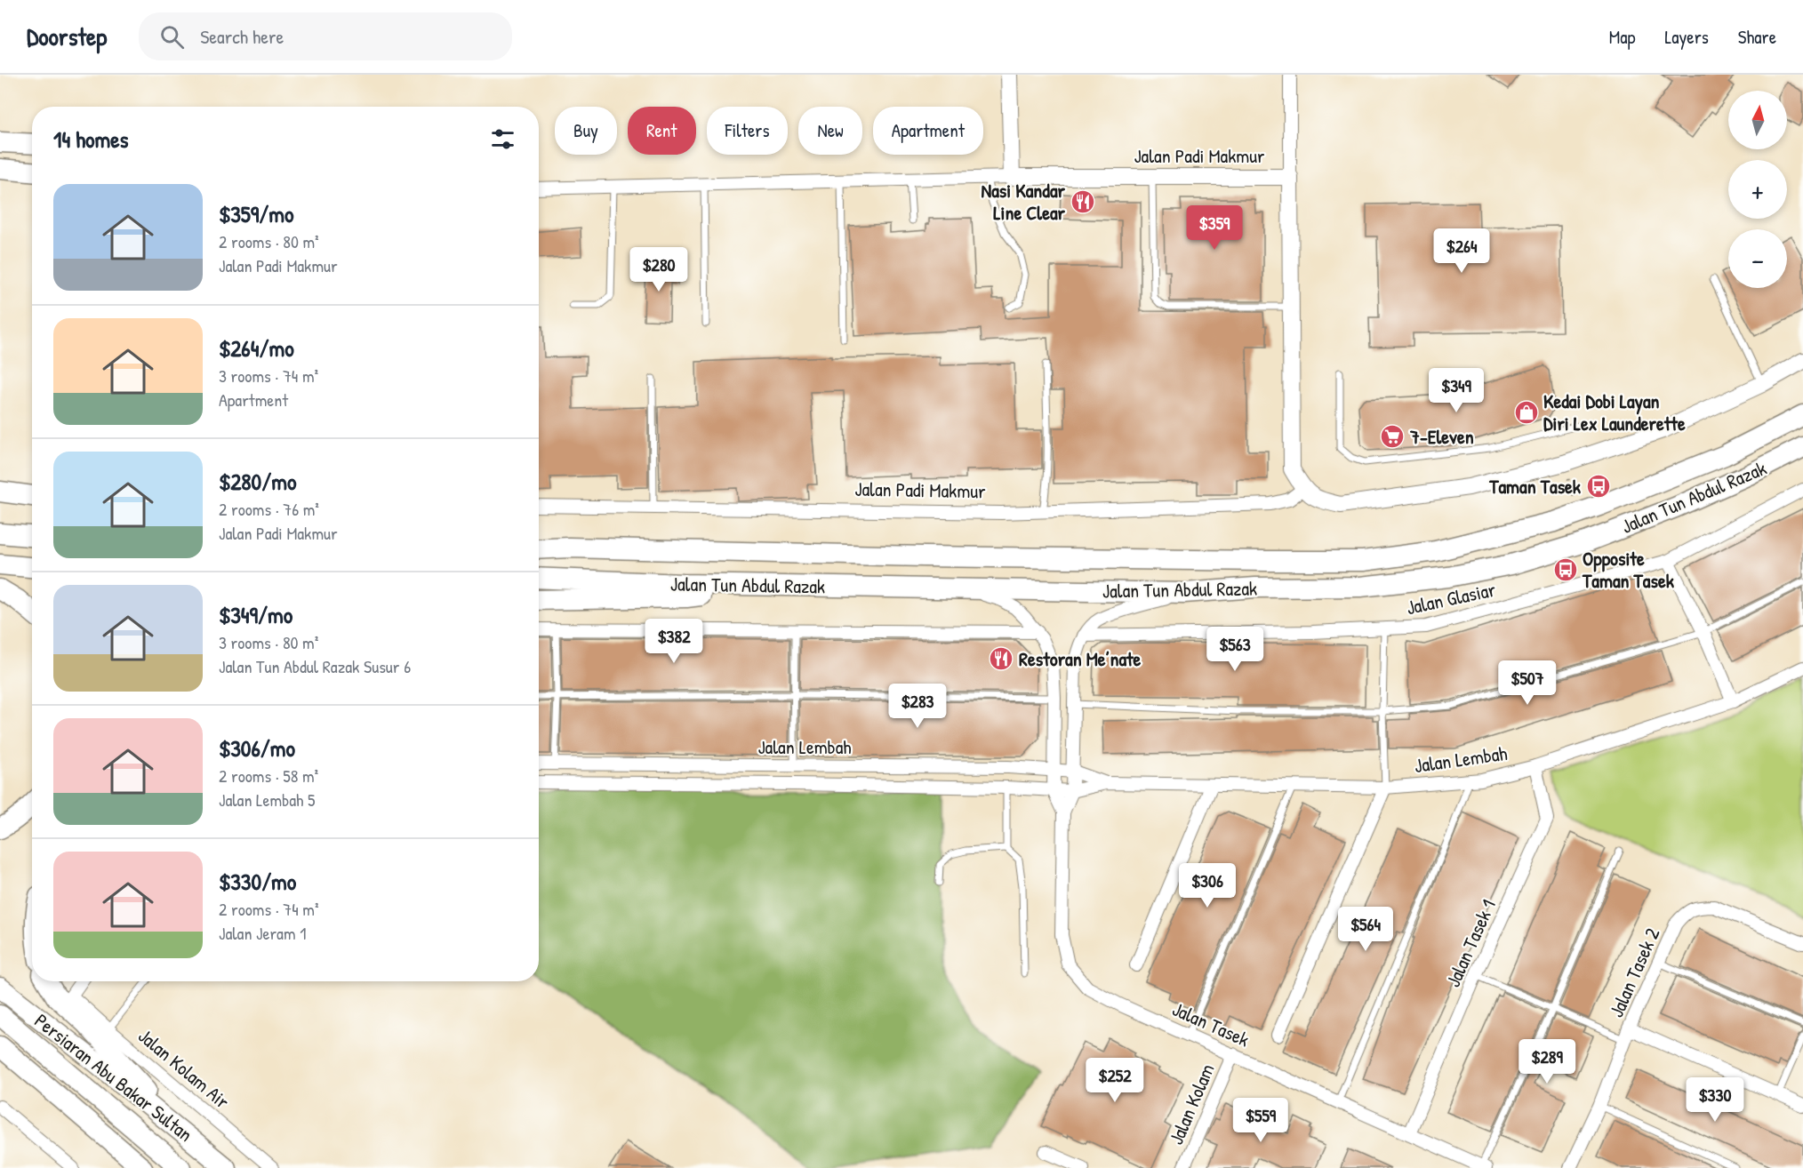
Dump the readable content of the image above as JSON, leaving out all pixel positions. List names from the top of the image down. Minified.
{"streets":{"highway":["Jalan Tun Abdul Razak","Persiaran Abu Bakar Sultan"],"street":["Jalan Padi Makmur","Jalan Glasiar","Jalan Lembah","Jalan Tasek 1","Jalan Tasek 2","Jalan Tasek","Jalan Kolam Air","Jalan Kolam"]},"crossings":[["Jalan Tun Abdul Razak","Jalan Tasek"],["Jalan Glasiar","Jalan Tasek"],["Jalan Lembah","Jalan Tasek 1"],["Jalan Lembah","Jalan Tasek"],["Jalan Tasek 1","Jalan Tasek"],["Jalan Tasek","Jalan Kolam"]],"places":{"restaurant":["Nasi Kandar Line Clear","Restoran Me’nate"],"shop":["Kedai Dobi Layan Diri Lex Launderette"],"supermarket":["7-Eleven"],"bus stop":["Taman Tasek","Opposite Taman Tasek"]},"north":"top","page":{"header":"Doorstep","search":"Search here","nav":["Map","Layers","Share"],"map_buttons":["+","−"],"chip":["Buy","Rent","Filters","New","Apartment"],"heading":"14 homes","list":[{"name":"$359/mo","note":"2 rooms · 80 m² · Jalan Padi Makmur"},{"name":"$264/mo","note":"3 rooms · 74 m² · Apartment"},{"name":"$280/mo","note":"2 rooms · 76 m² · Jalan Padi Makmur"},{"name":"$349/mo","note":"3 rooms · 80 m² · Jalan Tun Abdul Razak Susur 6"},{"name":"$306/mo","note":"2 rooms · 58 m² · Jalan Lembah 5"},{"name":"$330/mo","note":"2 rooms · 74 m² · Jalan Jeram 1"}],"price":["$359","$264","$280","$349","$382","$563","$507","$283","$306","$564","$289","$252","$330","$559"]}}
